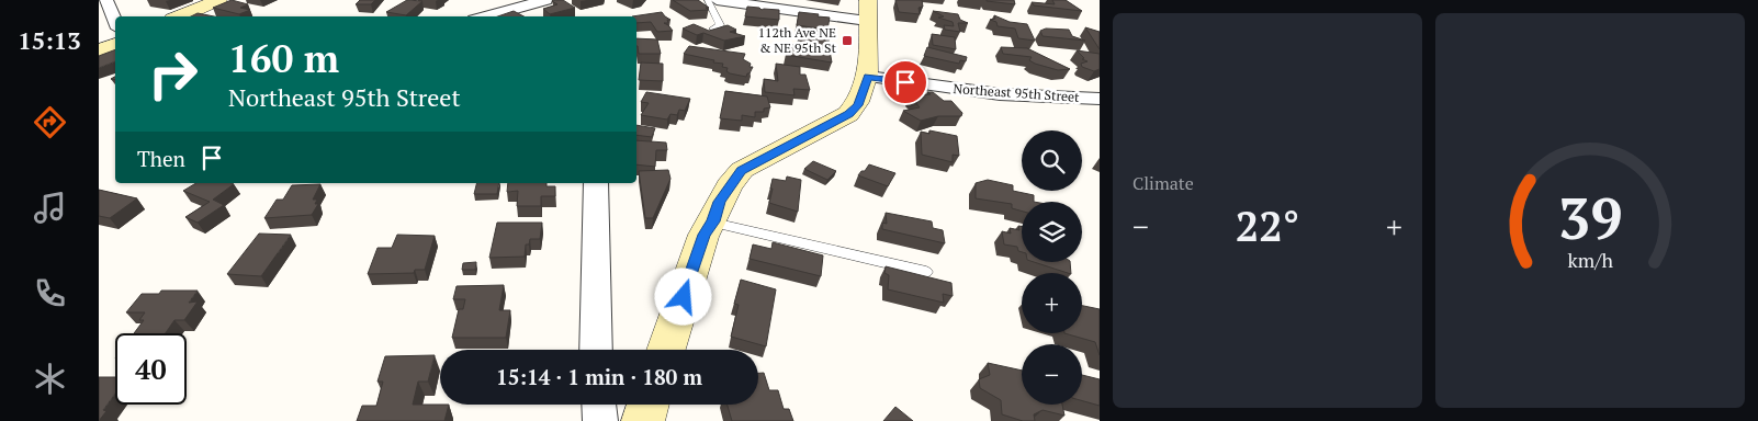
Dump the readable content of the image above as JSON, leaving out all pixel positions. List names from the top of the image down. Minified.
{"streets":{"street":["Northeast 95th Street"]},"places":{"transit":["112th Ave NE & NE 95th St"]},"page":{"tabs":"15:13","tile":"Climate","turn":["160 m","Northeast 95th Street"],"map_buttons":["+","−"],"then":"Then","heat":["−","22°","+"],"limit":"40","trip":"15:14 · 1 min · 180 m","gauge":["39","km/h"]}}
